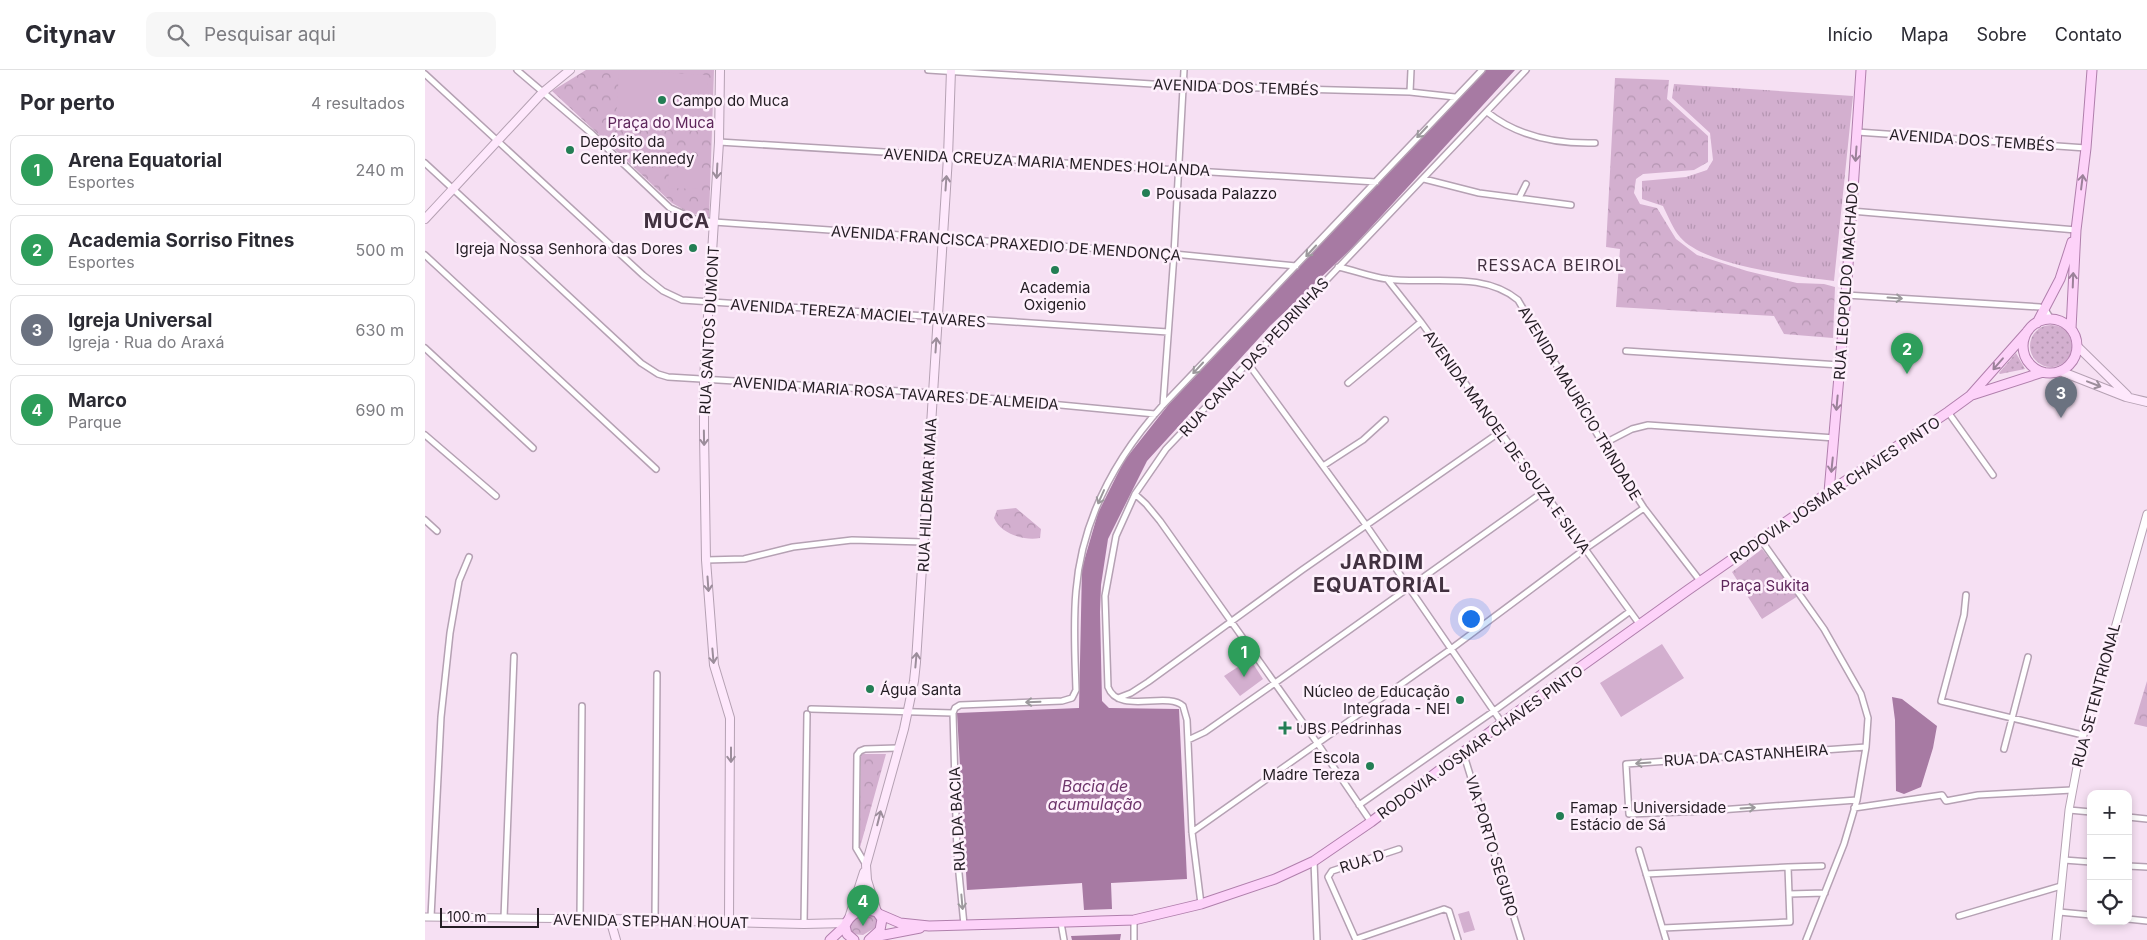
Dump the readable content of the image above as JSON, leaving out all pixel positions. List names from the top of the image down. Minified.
{"streets":{"main road":["RUA LEOPOLDO MACHADO","RUA SANTOS DUMONT","RODOVIA JOSMAR CHAVES PINTO","RUA HILDEMAR MAIA","AVENIDA STEPHAN HOUAT"],"street":["AVENIDA DOS TEMBÉS","AVENIDA CREUZA MARIA MENDES HOLANDA","AVENIDA FRANCISCA PRAXEDIO DE MENDONÇA","AVENIDA TEREZA MACIEL TAVARES","RUA CANAL DAS PEDRINHAS","AVENIDA MARIA ROSA TAVARES DE ALMEIDA","AVENIDA MAURÍCIO TRINDADE","AVENIDA MANOEL DE SOUZA E SILVA","RUA SETENTRIONAL","RUA DA CASTANHEIRA","RUA DA BACIA","VIA PORTO SEGURO","RUA D"]},"crossings":[["AVENIDA DOS TEMBÉS","RUA LEOPOLDO MACHADO"],["AVENIDA DOS TEMBÉS","RUA CANAL DAS PEDRINHAS"],["AVENIDA DOS TEMBÉS","RUA HILDEMAR MAIA"],["AVENIDA CREUZA MARIA MENDES HOLANDA","RUA SANTOS DUMONT"],["AVENIDA CREUZA MARIA MENDES HOLANDA","RUA CANAL DAS PEDRINHAS"],["AVENIDA CREUZA MARIA MENDES HOLANDA","RUA HILDEMAR MAIA"],["AVENIDA FRANCISCA PRAXEDIO DE MENDONÇA","RUA SANTOS DUMONT"],["AVENIDA FRANCISCA PRAXEDIO DE MENDONÇA","RUA CANAL DAS PEDRINHAS"],["AVENIDA FRANCISCA PRAXEDIO DE MENDONÇA","RUA HILDEMAR MAIA"],["RUA LEOPOLDO MACHADO","RODOVIA JOSMAR CHAVES PINTO"],["AVENIDA TEREZA MACIEL TAVARES","RUA SANTOS DUMONT"],["AVENIDA TEREZA MACIEL TAVARES","RUA HILDEMAR MAIA"],["RUA SANTOS DUMONT","AVENIDA MARIA ROSA TAVARES DE ALMEIDA"],["RUA SANTOS DUMONT","AVENIDA STEPHAN HOUAT"],["RUA CANAL DAS PEDRINHAS","AVENIDA MARIA ROSA TAVARES DE ALMEIDA"],["RUA CANAL DAS PEDRINHAS","AVENIDA MAURÍCIO TRINDADE"],["RUA CANAL DAS PEDRINHAS","RUA DA BACIA"],["AVENIDA MARIA ROSA TAVARES DE ALMEIDA","RUA HILDEMAR MAIA"],["AVENIDA MAURÍCIO TRINDADE","AVENIDA MANOEL DE SOUZA E SILVA"],["AVENIDA MAURÍCIO TRINDADE","RODOVIA JOSMAR CHAVES PINTO"],["AVENIDA MANOEL DE SOUZA E SILVA","RODOVIA JOSMAR CHAVES PINTO"],["RODOVIA JOSMAR CHAVES PINTO","RUA HILDEMAR MAIA"],["RODOVIA JOSMAR CHAVES PINTO","RUA DA BACIA"],["RODOVIA JOSMAR CHAVES PINTO","VIA PORTO SEGURO"]],"one_way":["RUA LEOPOLDO MACHADO","RUA SANTOS DUMONT","RUA HILDEMAR MAIA","RUA DA BACIA"],"districts":["MUCA","RESSACA BEIROL","JARDIM EQUATORIAL"],"water":["Bacia de acumulação"],"parks":["Praça do Muca","Praça Sukita"],"places":{"other":["Campo do Muca","Depósito da Center Kennedy","Pousada Palazzo","Igreja Nossa Senhora das Dores","Academia Oxigenio","Água Santa","Núcleo de Educação Integrada - NEI","Escola Madre Tereza","Famap - Universidade Estácio de Sá"],"health":["UBS Pedrinhas"]},"scale_bar":"100 m","page":{"header":"Citynav","search":"Pesquisar aqui","nav":["Início","Mapa","Sobre","Contato"],"heading":["Por perto","4 resultados"],"list":[{"mark":"1","name":"Arena Equatorial","note":"Esportes","value":"240 m"},{"mark":"2","name":"Academia Sorriso Fitnes","note":"Esportes","value":"500 m"},{"mark":"3","name":"Igreja Universal","note":"Igreja · Rua do Araxá","value":"630 m"},{"mark":"4","name":"Marco","note":"Parque","value":"690 m"}],"pins":["2","3","1","4"],"map_buttons":["+","−"],"scale":"100 m"}}
